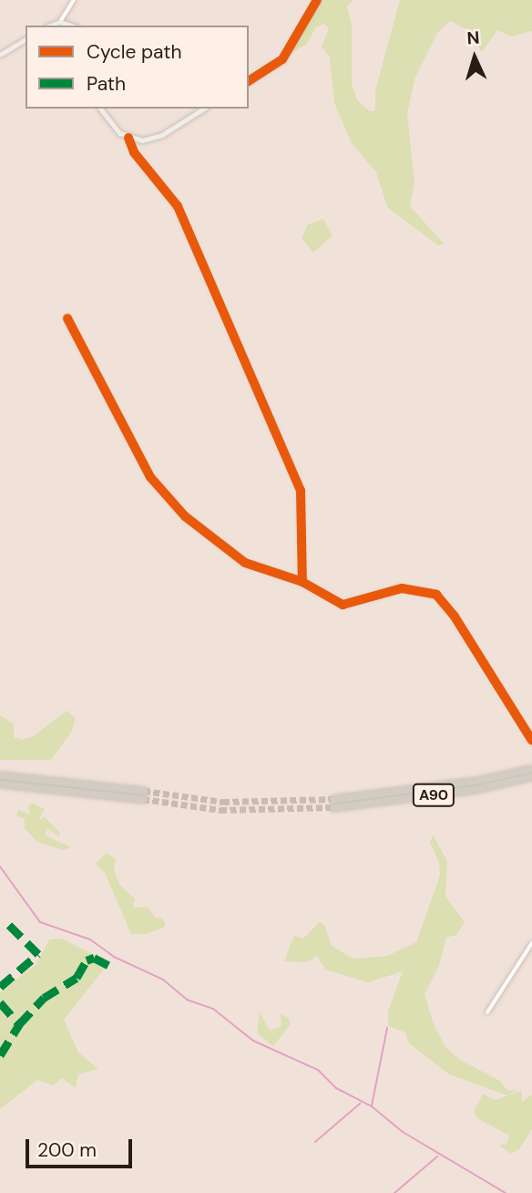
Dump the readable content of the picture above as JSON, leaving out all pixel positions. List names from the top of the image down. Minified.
{"streets":{"highway":["A90"]},"legend":["Cycle path","Path"],"scale_bar":"200 m","north":"top"}
